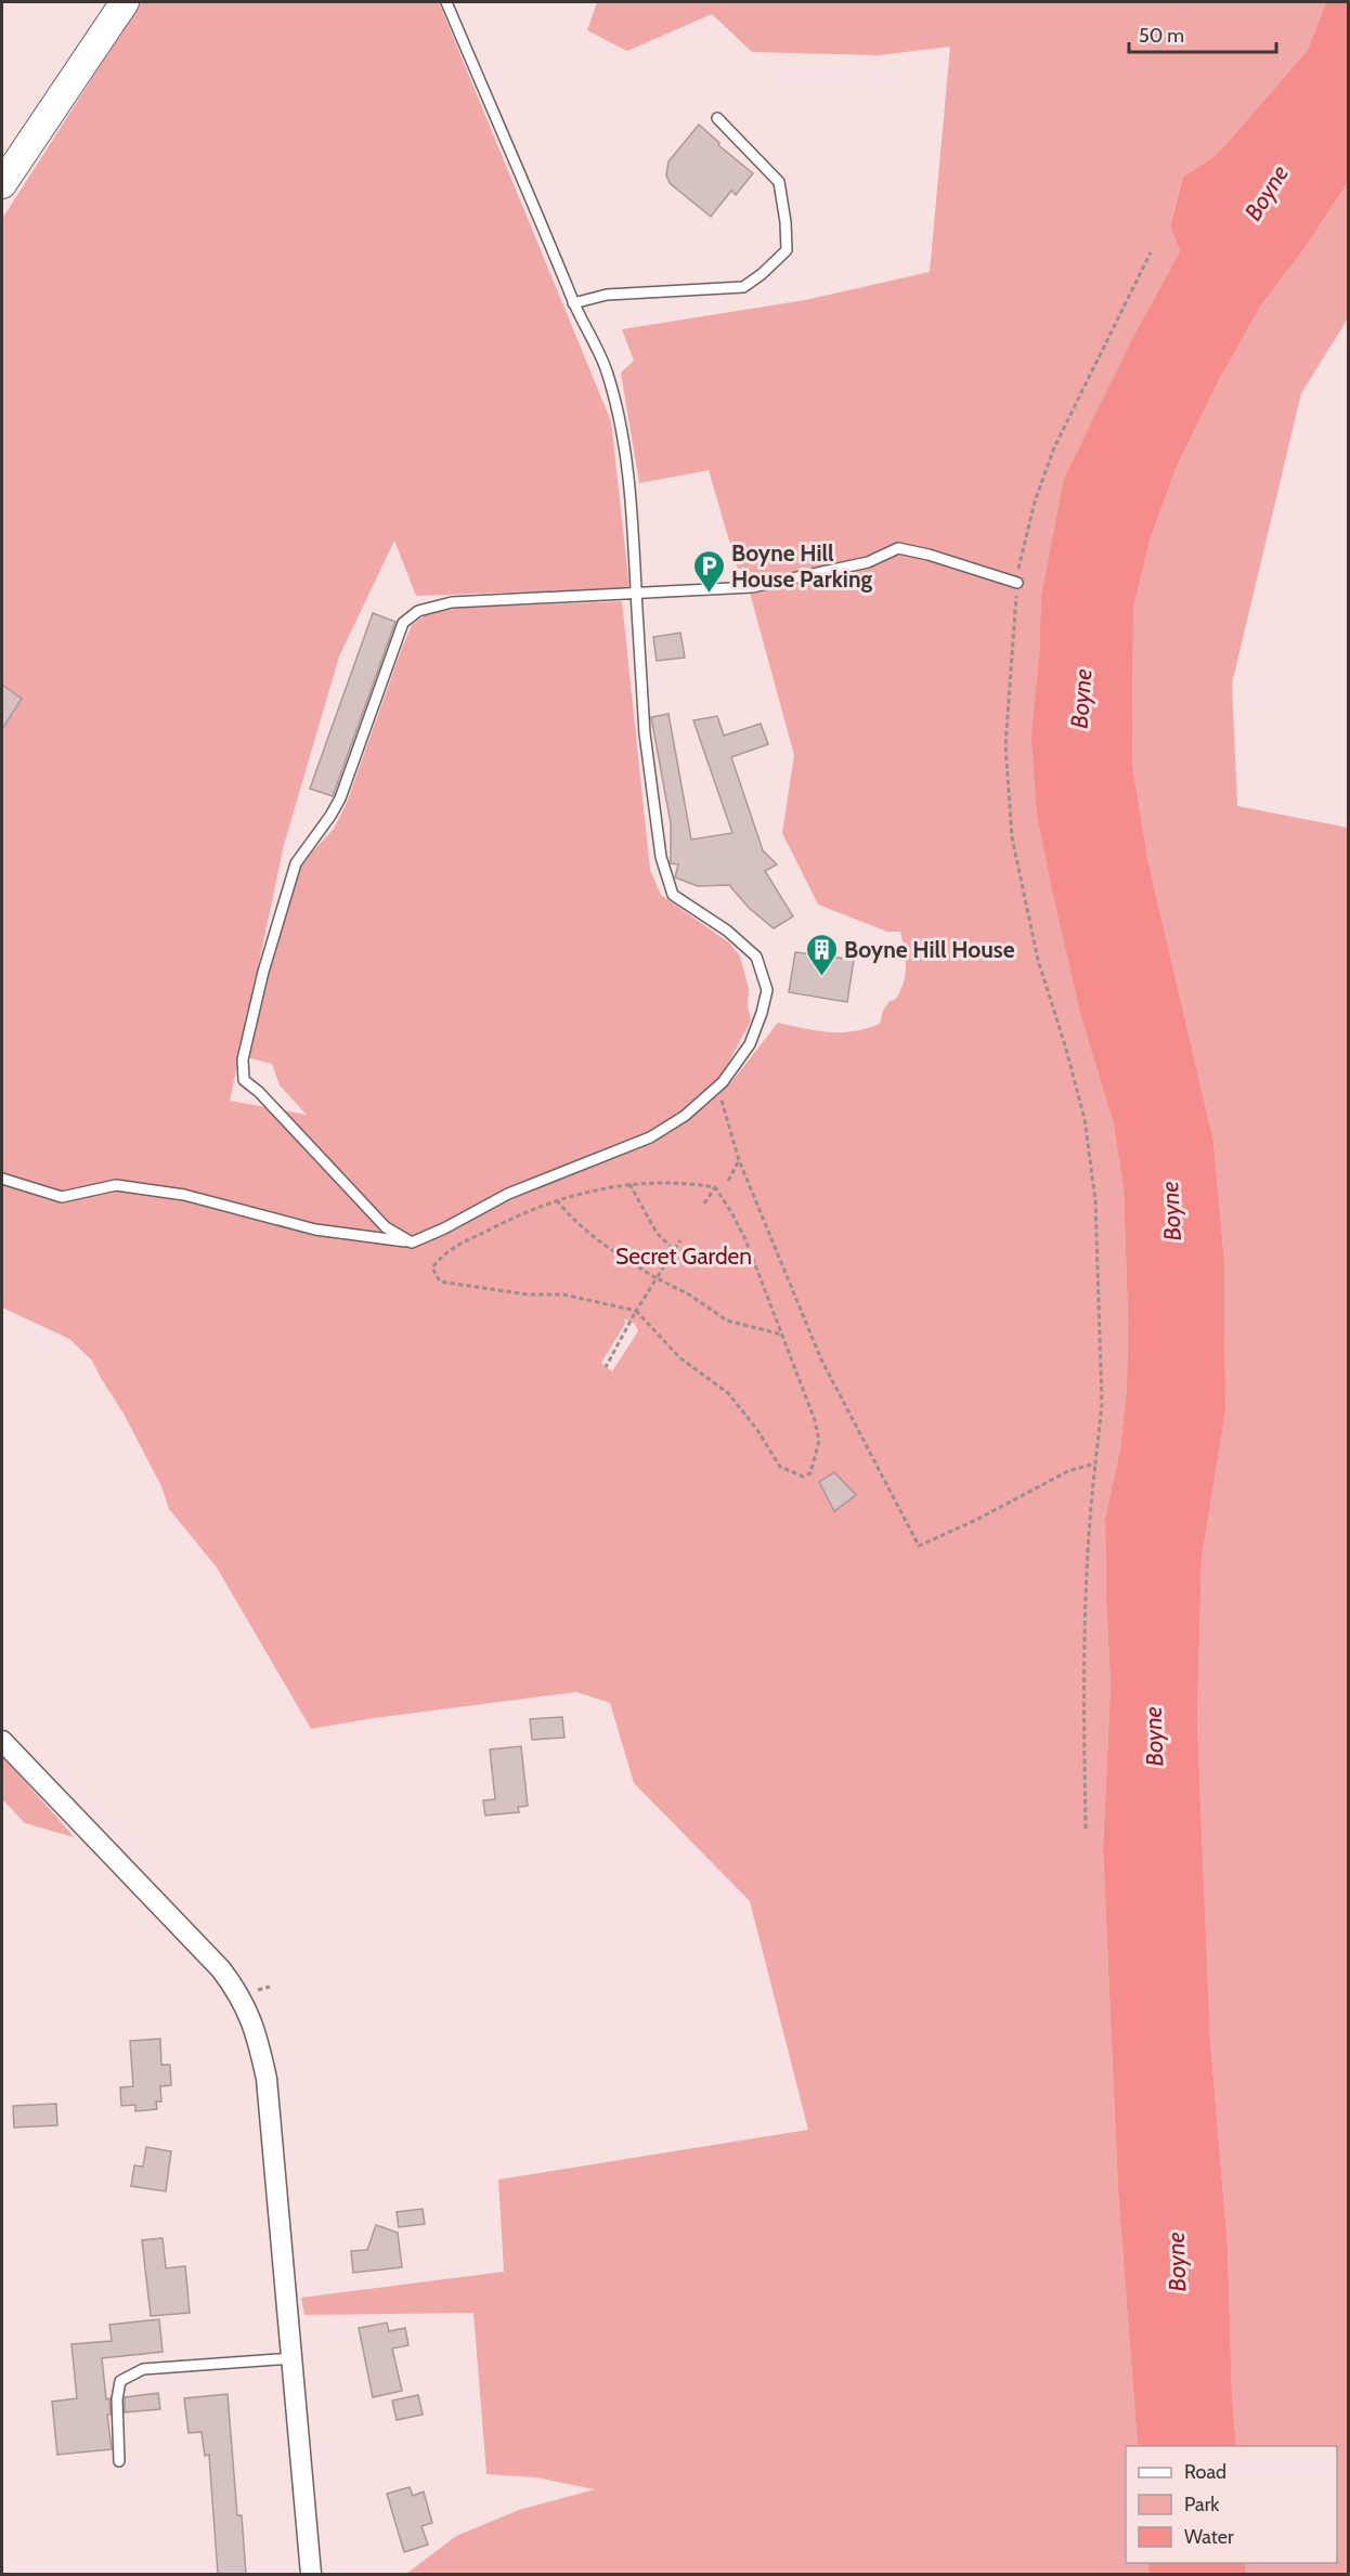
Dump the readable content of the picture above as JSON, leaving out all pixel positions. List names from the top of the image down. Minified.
{"water":["Boyne"],"parks":["Secret Garden"],"places":{"parking":["Boyne Hill House Parking"],"building":["Boyne Hill House"]},"legend":["Road","Park","Water"],"scale_bar":"50 m"}
